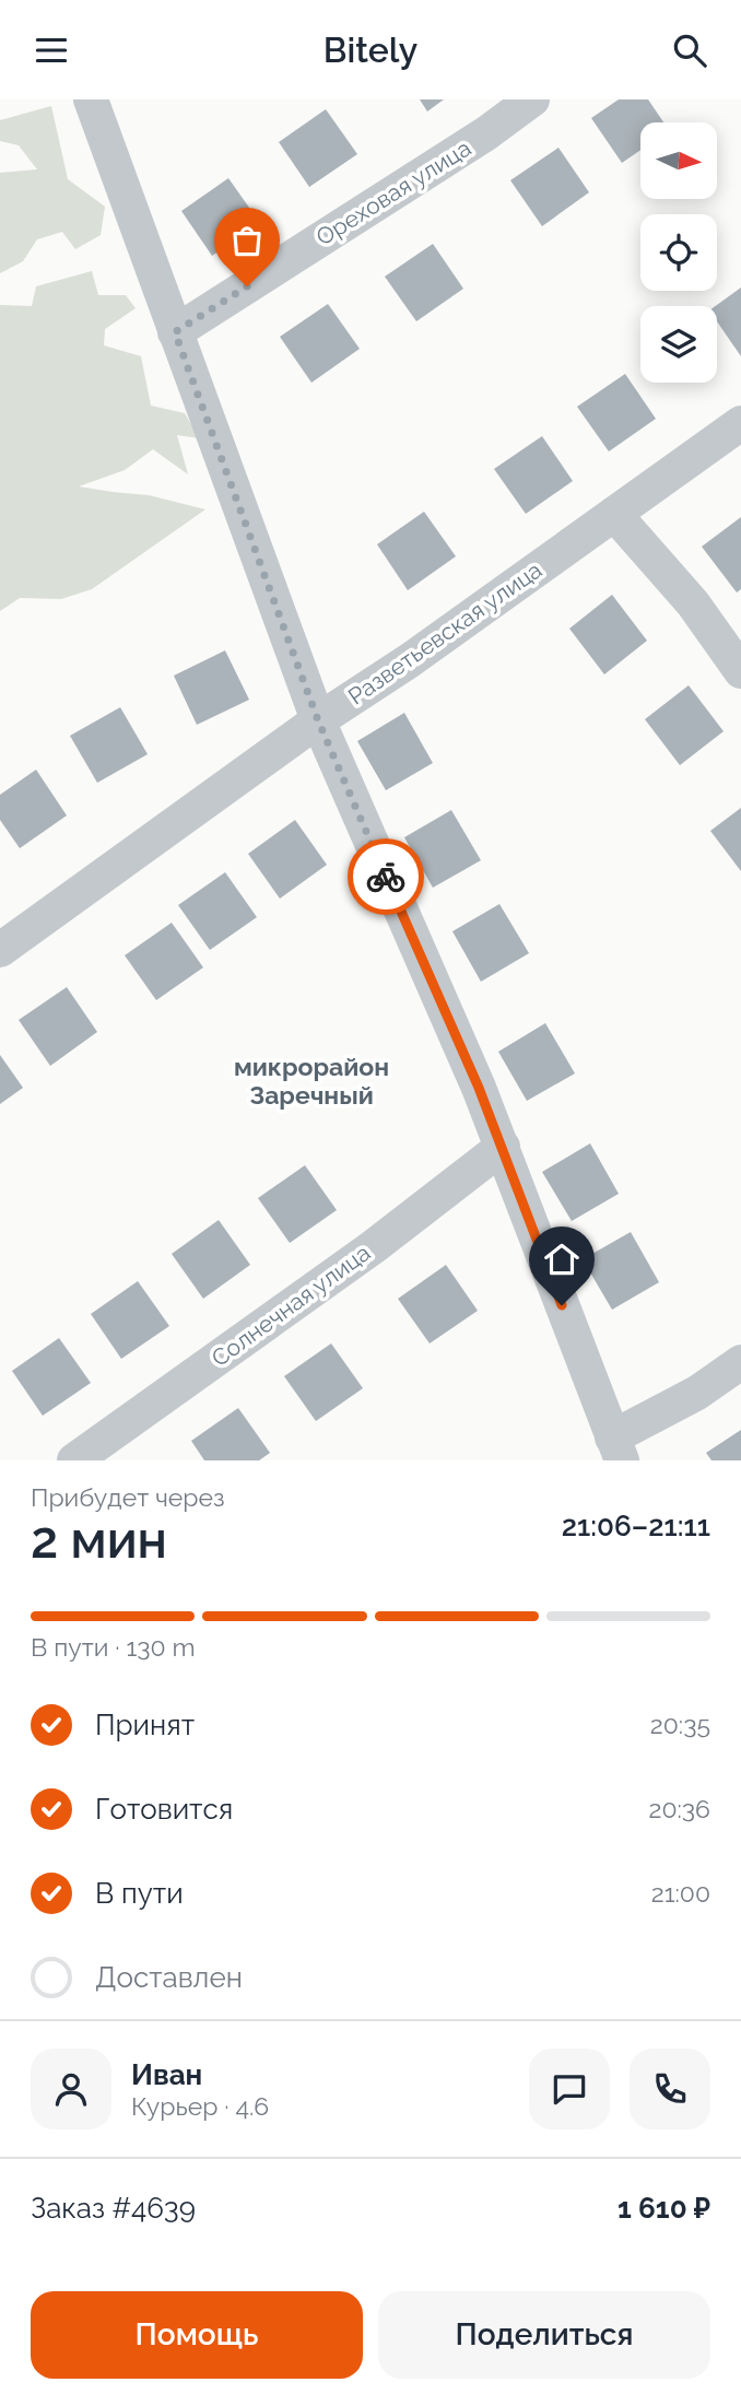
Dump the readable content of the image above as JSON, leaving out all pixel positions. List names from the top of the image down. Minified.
{"streets":{"street":["Ореховая улица","Разветьевская улица","Солнечная улица"]},"districts":["микрорайон Заречный"],"north":"right","page":{"header":"Bitely","heading":["2 мин","Прибудет через","21:06–21:11"],"panel":["Иван","Курьер · 4.6","Заказ #4639","1 610 ₽"],"bar":"В пути · 130 m","list":[["Принят","20:35"],["Готовится","20:36"],["В пути","21:00"],"Доставлен"],"buttons":["Помощь","Поделиться"]}}
